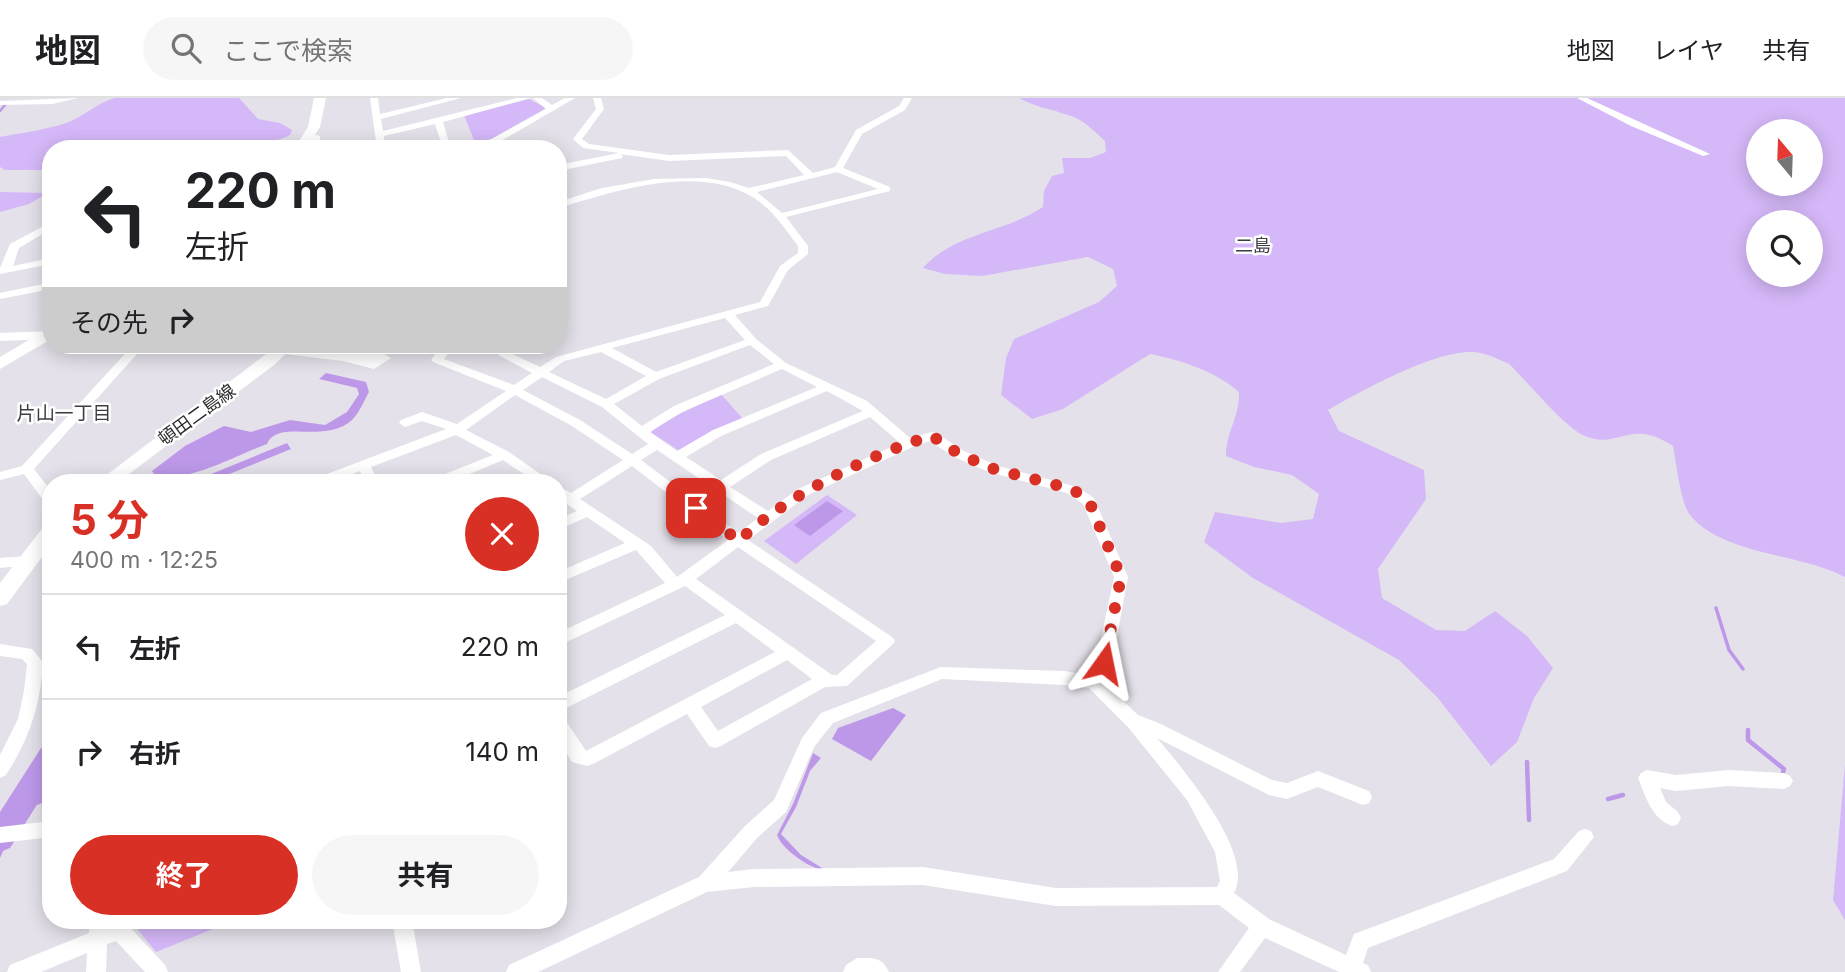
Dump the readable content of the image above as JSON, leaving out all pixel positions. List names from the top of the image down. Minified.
{"streets":{"main road":["頓田二島線"]},"districts":["二島","片山一丁目"],"north":"top","page":{"header":"地図","search":"ここで検索","nav":["地図","レイヤ","共有"],"turn":["220 m","左折"],"then":"その先","heading":["5 分","400 m · 12:25"],"list":[{"name":"左折","value":"220 m"},{"name":"右折","value":"140 m"}],"buttons":["終了","共有"]}}
